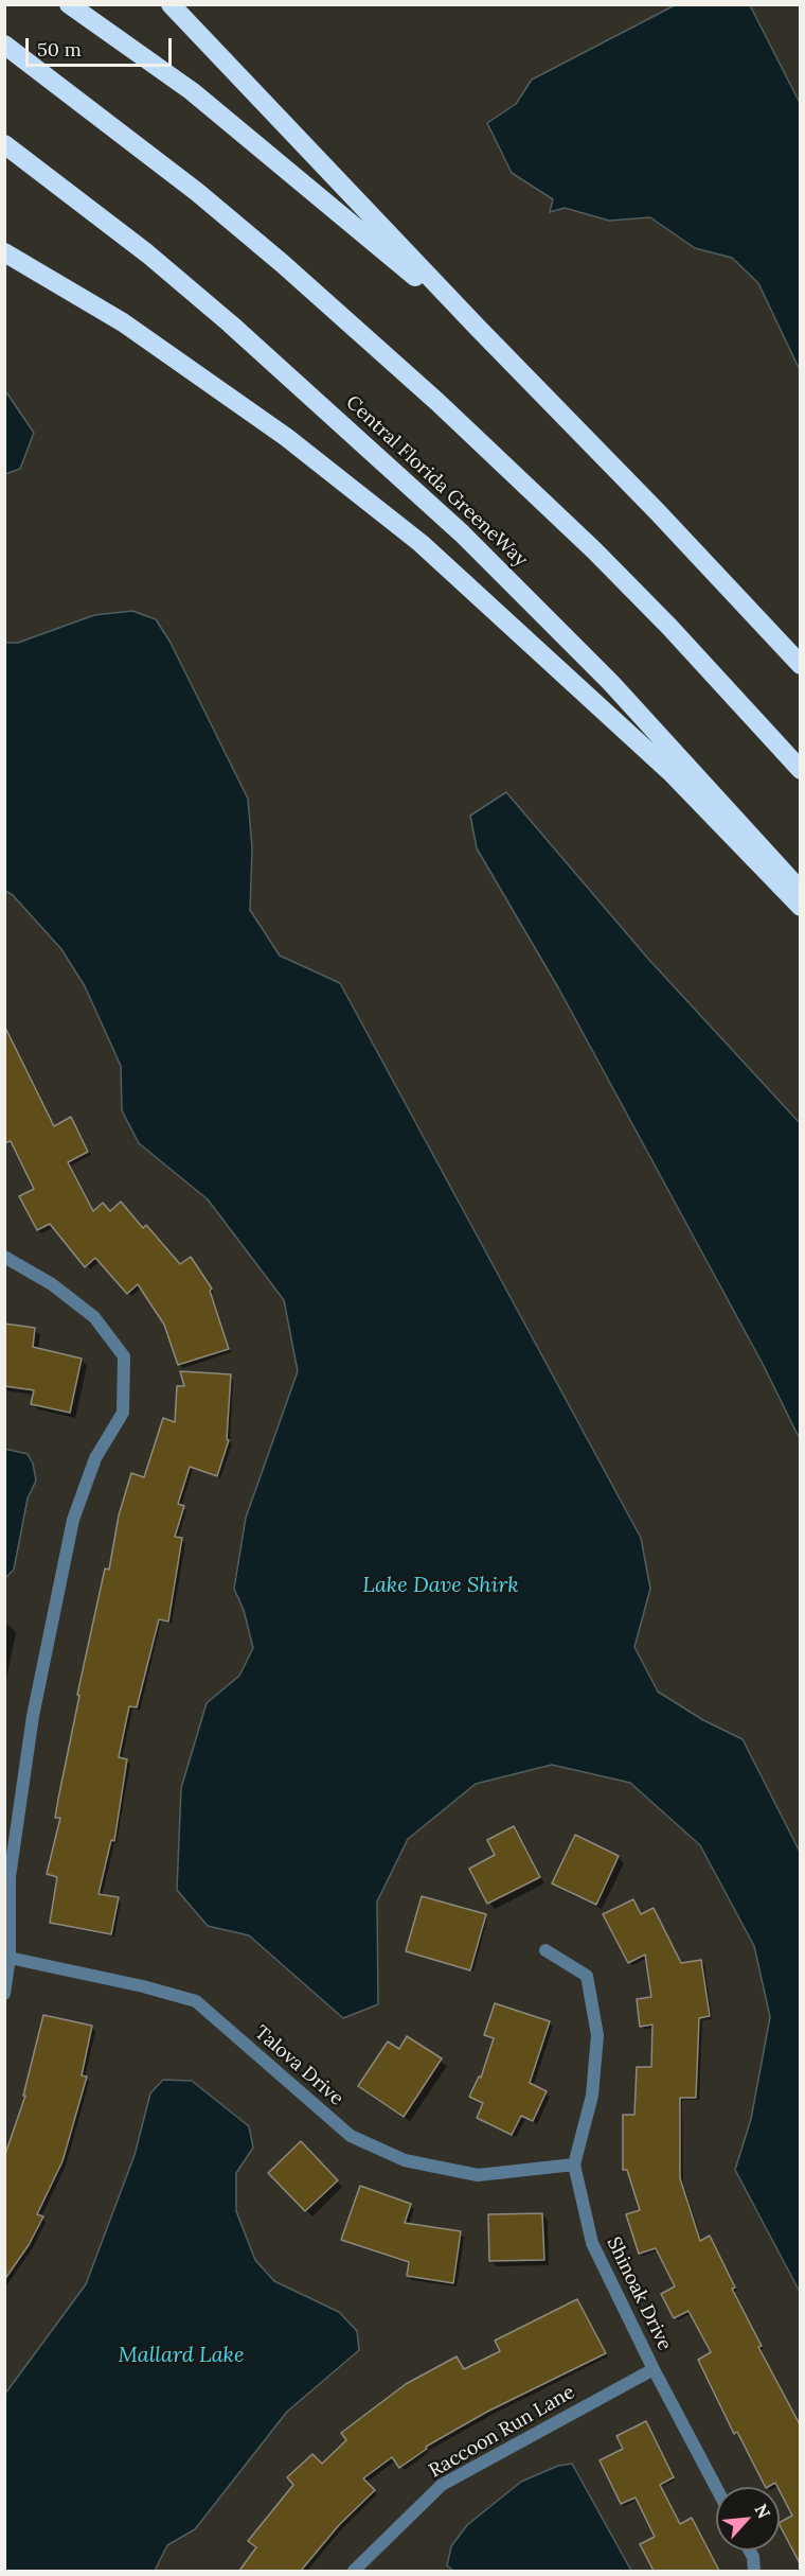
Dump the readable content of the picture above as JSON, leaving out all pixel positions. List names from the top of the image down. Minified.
{"streets":{"highway":["Central Florida GreeneWay"],"street":["Talova Drive","Shinoak Drive","Raccoon Run Lane"]},"crossings":[["Talova Drive","Shinoak Drive"],["Shinoak Drive","Raccoon Run Lane"]],"water":["Lake Dave Shirk","Mallard Lake"],"scale_bar":"50 m","north":"top right"}
